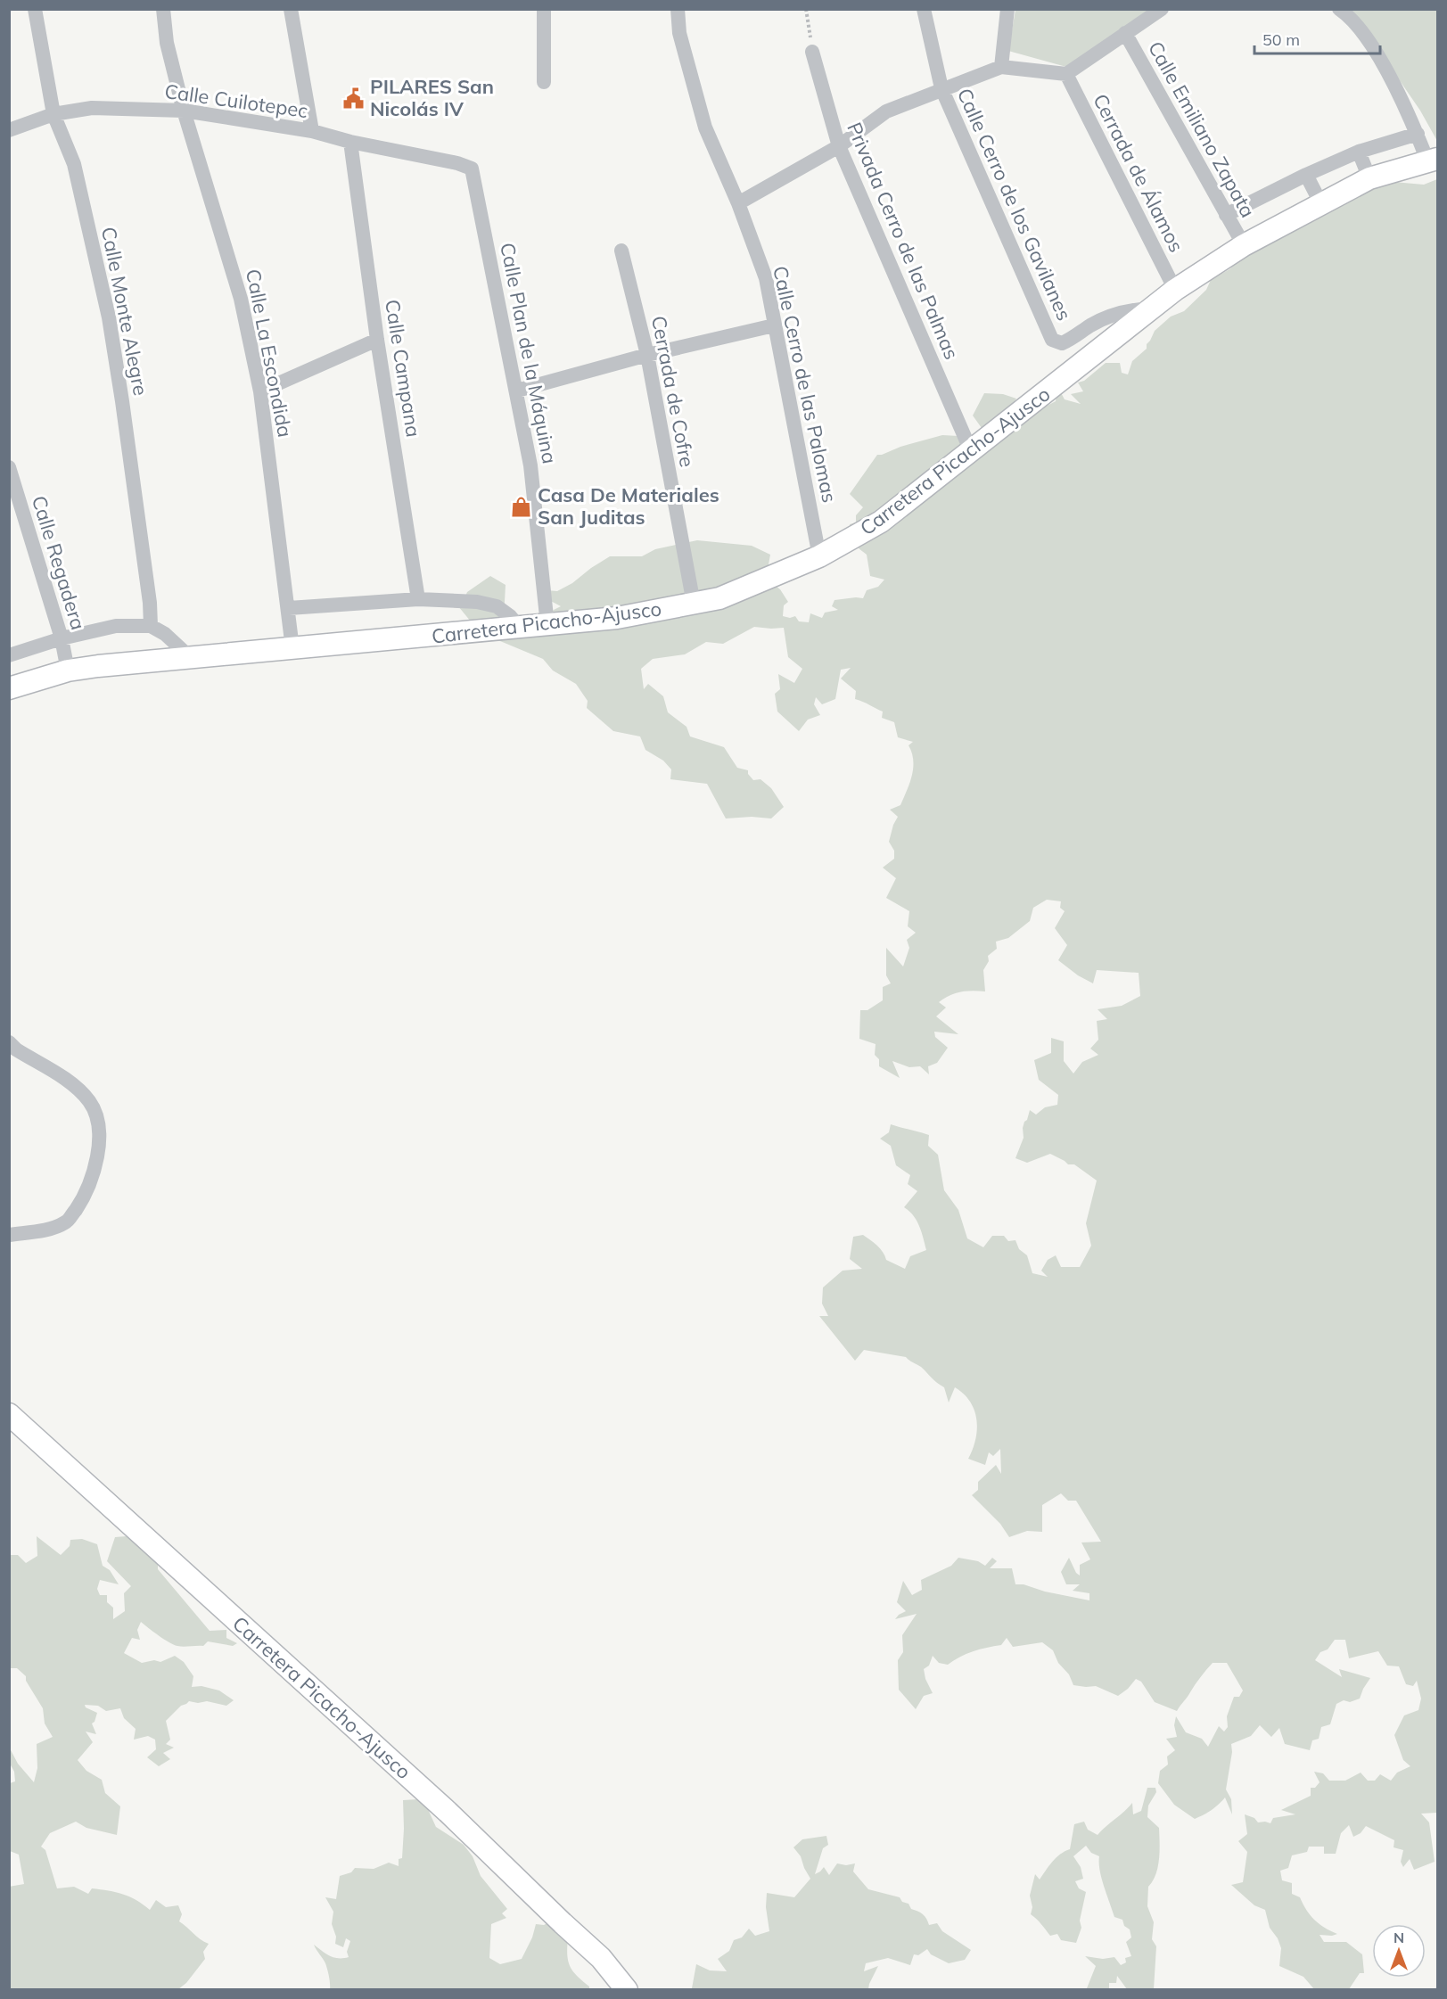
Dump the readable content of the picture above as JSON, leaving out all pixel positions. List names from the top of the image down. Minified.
{"streets":{"main road":["Carretera Picacho-Ajusco"],"street":["Calle Cuilotepec","Calle Emiliano Zapata","Cerrada de Álamos","Calle Cerro de los Gavilanes","Privada Cerro de las Palmas","Calle Monte Alegre","Calle La Escondida","Calle Plan de la Máquina","Calle Campana","Calle Cerro de las Palomas","Cerrada de Cofre","Calle Regadera"]},"crossings":[["Calle Cuilotepec","Calle Monte Alegre"],["Calle Cuilotepec","Calle La Escondida"],["Calle Cuilotepec","Calle Plan de la Máquina"],["Calle Cuilotepec","Calle Campana"],["Calle Emiliano Zapata","Carretera Picacho-Ajusco"],["Cerrada de Álamos","Carretera Picacho-Ajusco"],["Calle Cerro de los Gavilanes","Carretera Picacho-Ajusco"],["Privada Cerro de las Palmas","Carretera Picacho-Ajusco"],["Calle La Escondida","Carretera Picacho-Ajusco"],["Calle Plan de la Máquina","Carretera Picacho-Ajusco"],["Calle Cerro de las Palomas","Carretera Picacho-Ajusco"],["Cerrada de Cofre","Carretera Picacho-Ajusco"],["Carretera Picacho-Ajusco","Calle Regadera"]],"places":{"public building":["PILARES San Nicolás IV"],"shop":["Casa De Materiales San Juditas"]},"scale_bar":"50 m","north":"top"}
